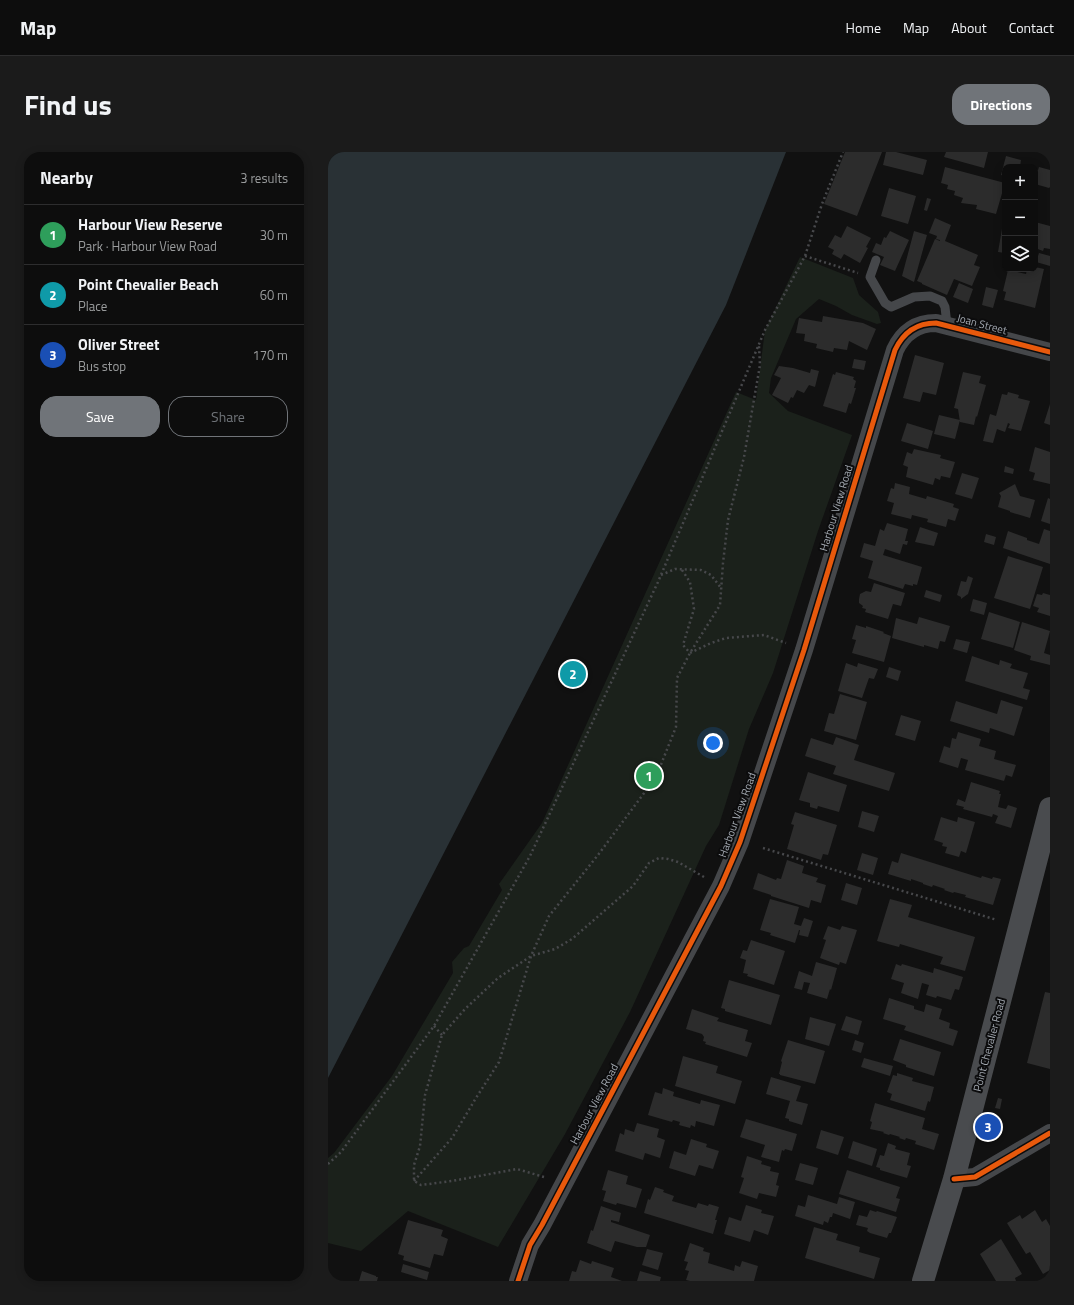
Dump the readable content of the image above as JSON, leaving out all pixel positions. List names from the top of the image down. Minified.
{"streets":{"main road":["Point Chevalier Road"],"street":["Joan Street","Harbour View Road"]},"crossings":[["Joan Street","Harbour View Road"]],"page":{"header":"Map","nav":["Home","Map","About","Contact"],"title":"Find us","buttons":["Directions",["Save","Share"]],"heading":["Nearby","3 results"],"map_buttons":["+","−"],"list":[{"mark":"1","name":"Harbour View Reserve","note":"Park · Harbour View Road","value":"30 m"},{"mark":"2","name":"Point Chevalier Beach","note":"Place","value":"60 m"},{"mark":"3","name":"Oliver Street","note":"Bus stop","value":"170 m"}],"pins":["2","1","3"]}}
